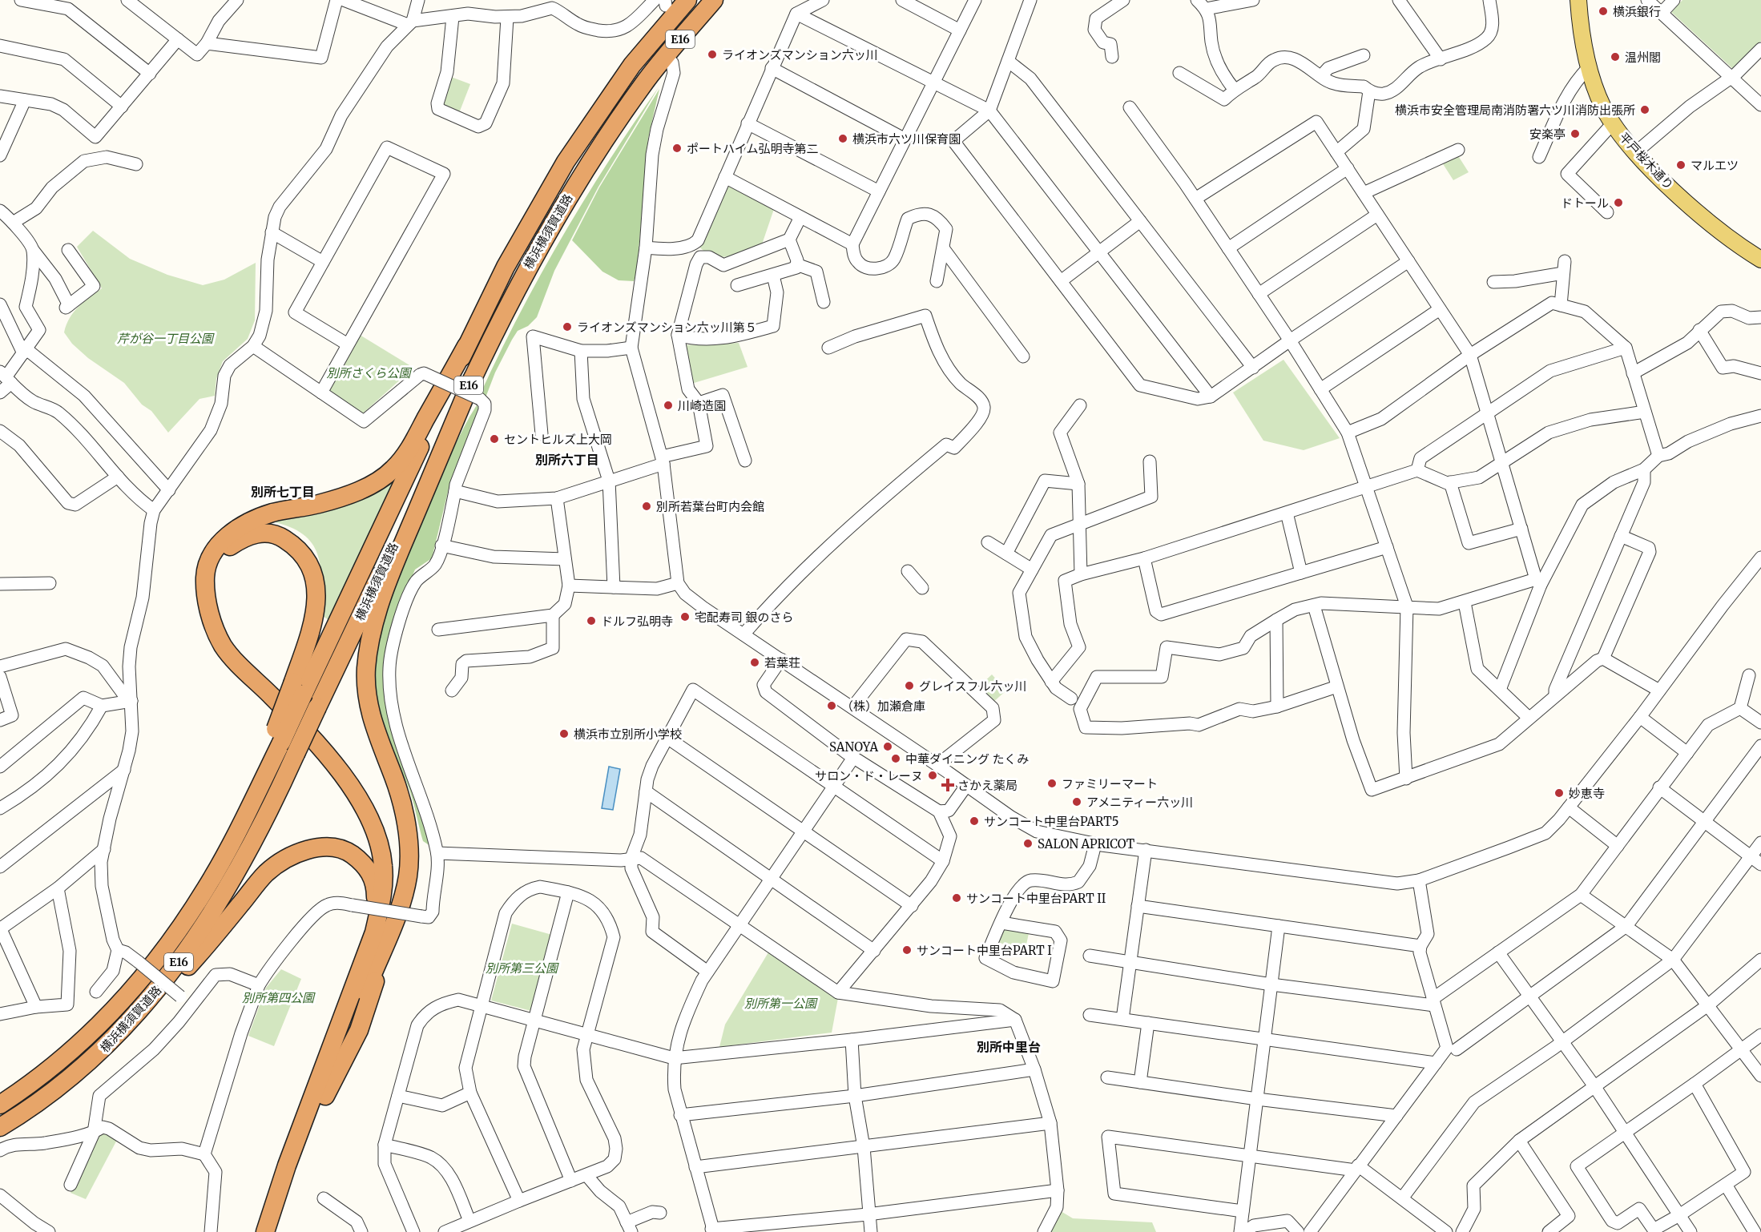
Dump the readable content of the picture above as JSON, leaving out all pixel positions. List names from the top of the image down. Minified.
{"streets":{"highway":["E16","横浜横須賀道路"],"main road":["平戸桜木通り"]},"districts":["別所六丁目","別所七丁目","別所中里台"],"parks":["芹が谷一丁目公園","別所さくら公園","別所第三公園","別所第四公園","別所第一公園"],"places":{"other":["横浜銀行","ライオンズマンション六ッ川","温州閣","横浜市安全管理局南消防署六ツ川消防出張所","安楽亭","横浜市六ツ川保育園","ポートハイム弘明寺第二","マルエツ","ドトール","ライオンズマンション六ッ川第５","川崎造園","セントヒルズ上大岡","別所若葉台町内会館","宅配寿司 銀のさら","ドルフ弘明寺","若葉荘","グレイスフル六ッ川","（株）加瀬倉庫","横浜市立別所小学校","SANOYA","中華ダイニング たくみ","サロン・ド・レーヌ","ファミリーマート","妙恵寺","アメニティー六ッ川","サンコート中里台PART5","SALON APRICOT","サンコート中里台PART II","サンコート中里台PART I"],"health":["さかえ薬局"]}}
